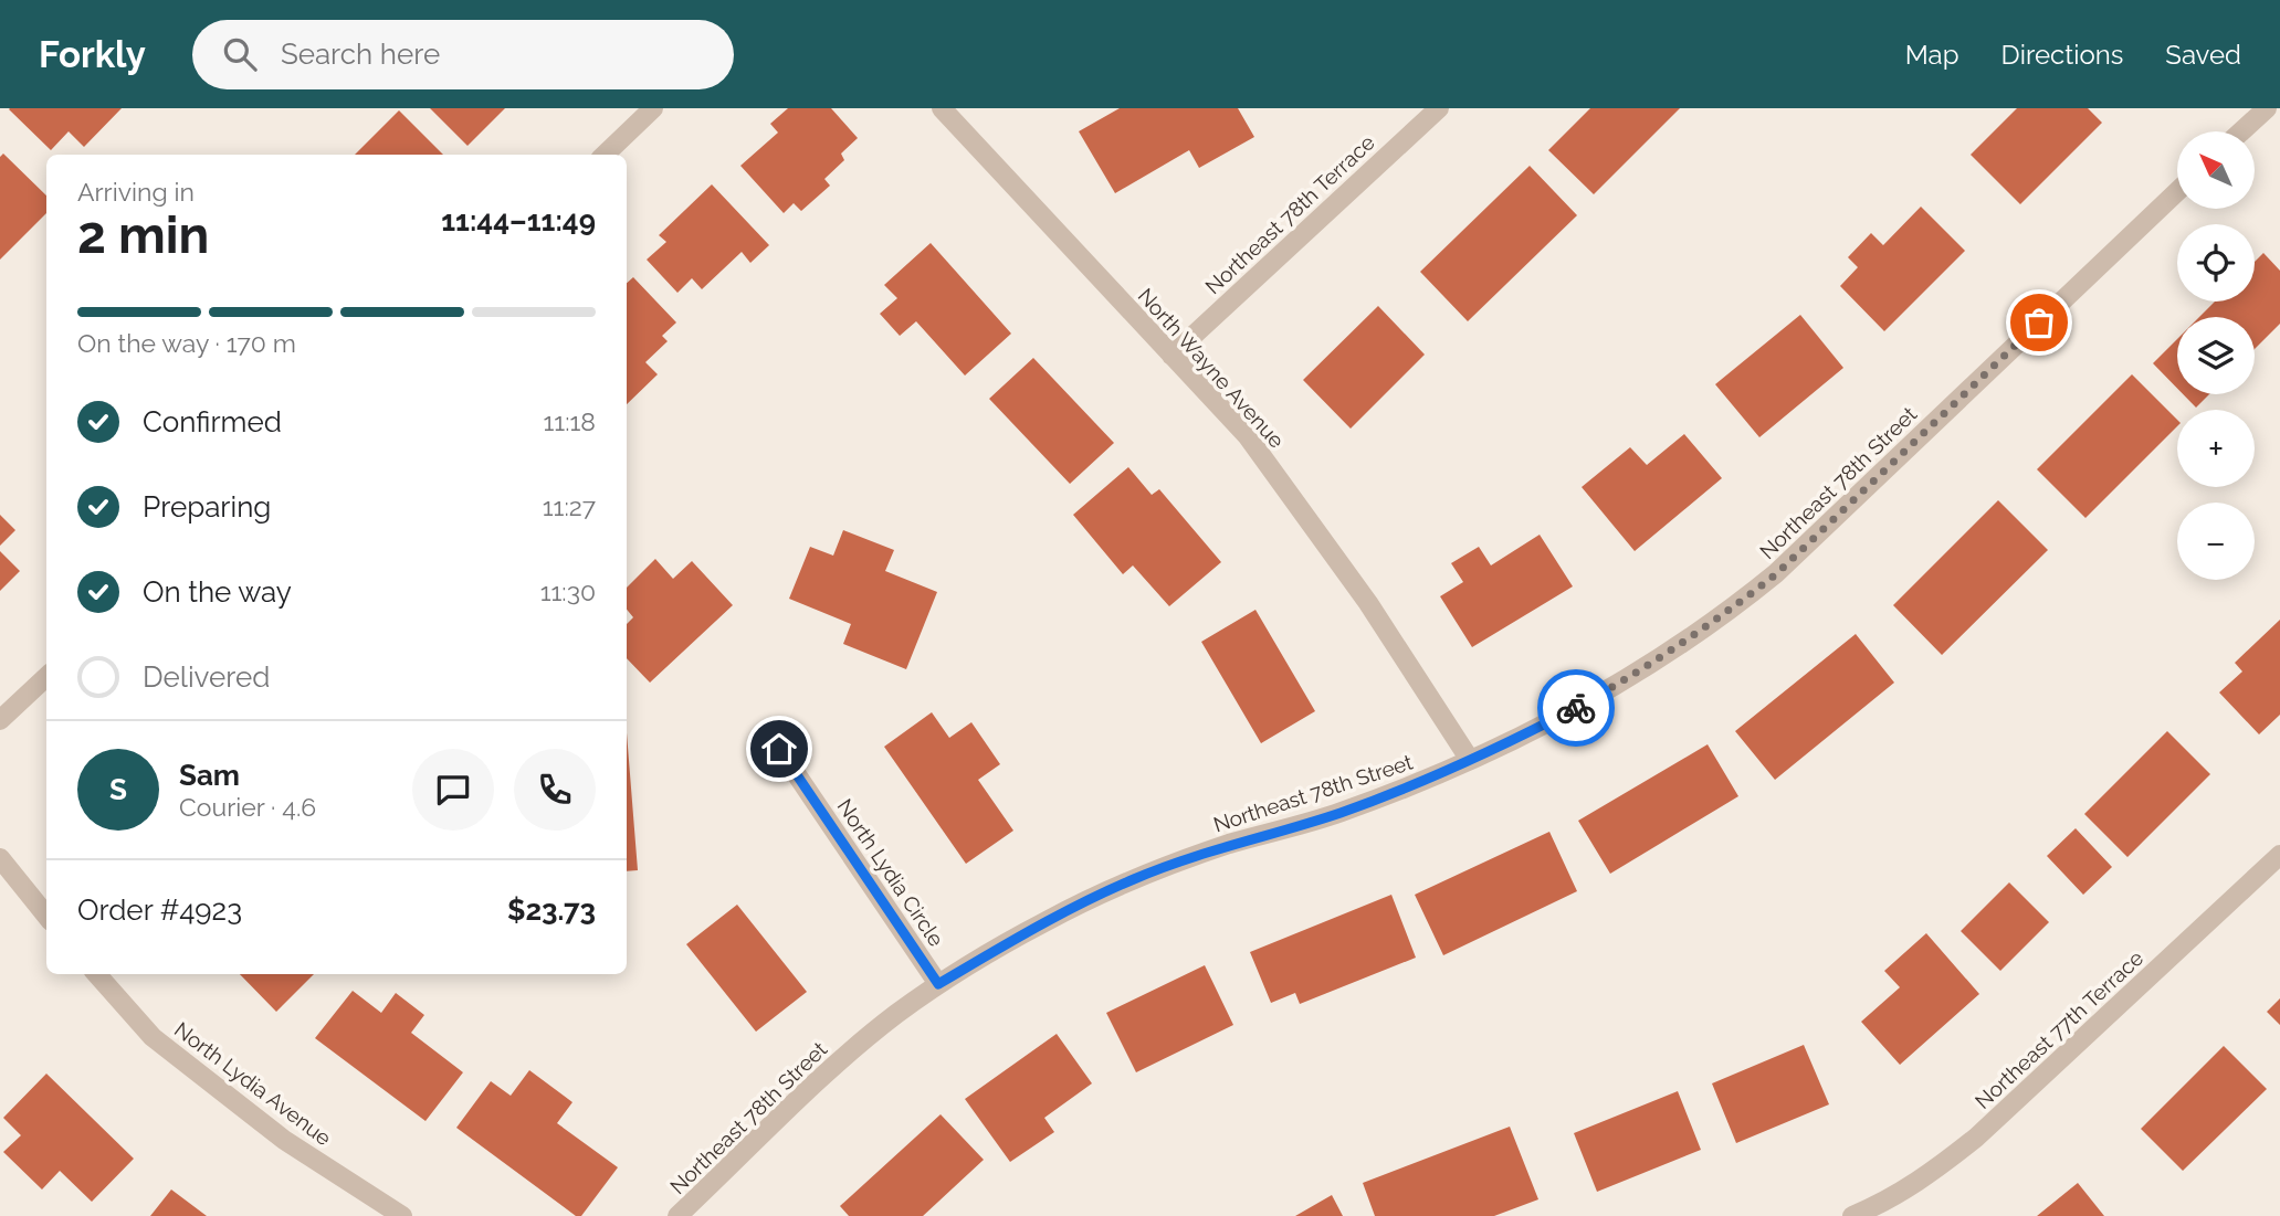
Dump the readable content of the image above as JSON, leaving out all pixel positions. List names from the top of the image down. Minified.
{"streets":{"street":["Northeast 78th Terrace","North Wayne Avenue","Northeast 78th Street","North Lydia Circle","Northeast 77th Terrace","North Lydia Avenue"]},"crossings":[["Northeast 78th Terrace","North Wayne Avenue"],["North Wayne Avenue","Northeast 78th Street"],["Northeast 78th Street","North Lydia Circle"]],"north":"top left","page":{"header":"Forkly","search":"Search here","nav":["Map","Directions","Saved"],"map_buttons":["+","−"],"heading":["2 min","Arriving in","11:44–11:49"],"panel":["Sam","Courier · 4.6","Order #4923","$23.73"],"bar":"On the way · 170 m","list":[["Confirmed","11:18"],["Preparing","11:27"],["On the way","11:30"],"Delivered"],"round":"S"}}
